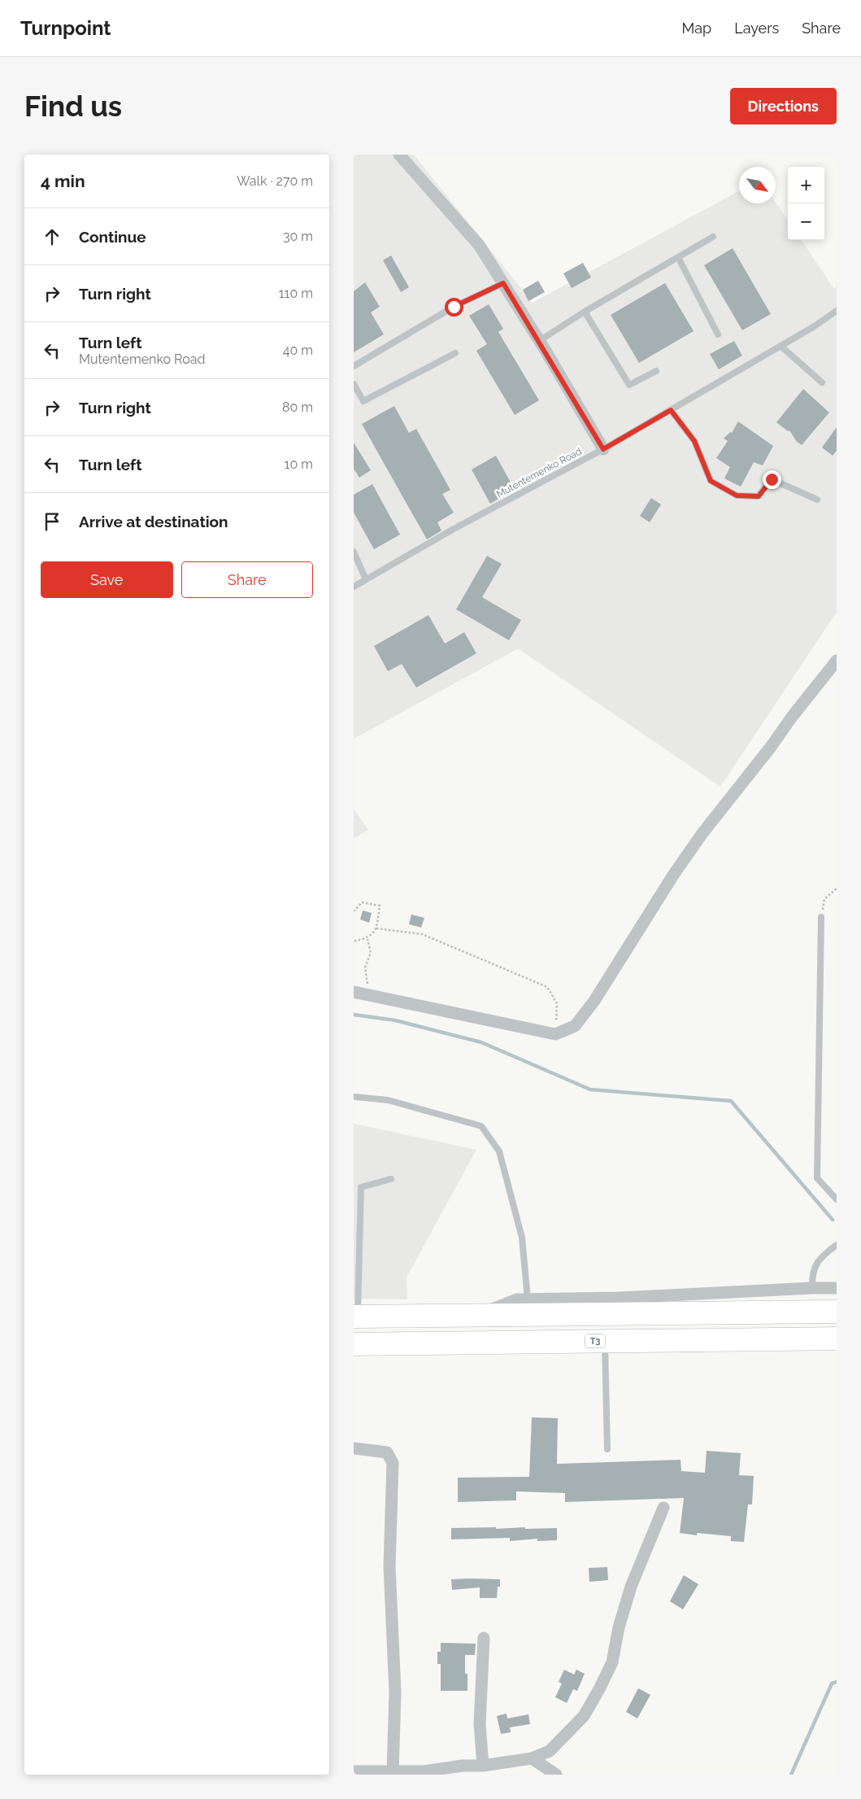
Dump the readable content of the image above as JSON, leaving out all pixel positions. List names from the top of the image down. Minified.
{"streets":{"highway":["T3"],"lane":["Mutentemenko Road"]},"north":"bottom right","page":{"header":"Turnpoint","nav":["Map","Layers","Share"],"buttons":["Directions",["Save","Share"]],"title":"Find us","heading":["4 min","Walk · 270 m"],"map_buttons":["+","−"],"list":[["Continue","30 m"],["Turn right","110 m"],["Turn left","Mutentemenko Road","40 m"],["Turn right","80 m"],["Turn left","10 m"],"Arrive at destination"]}}
